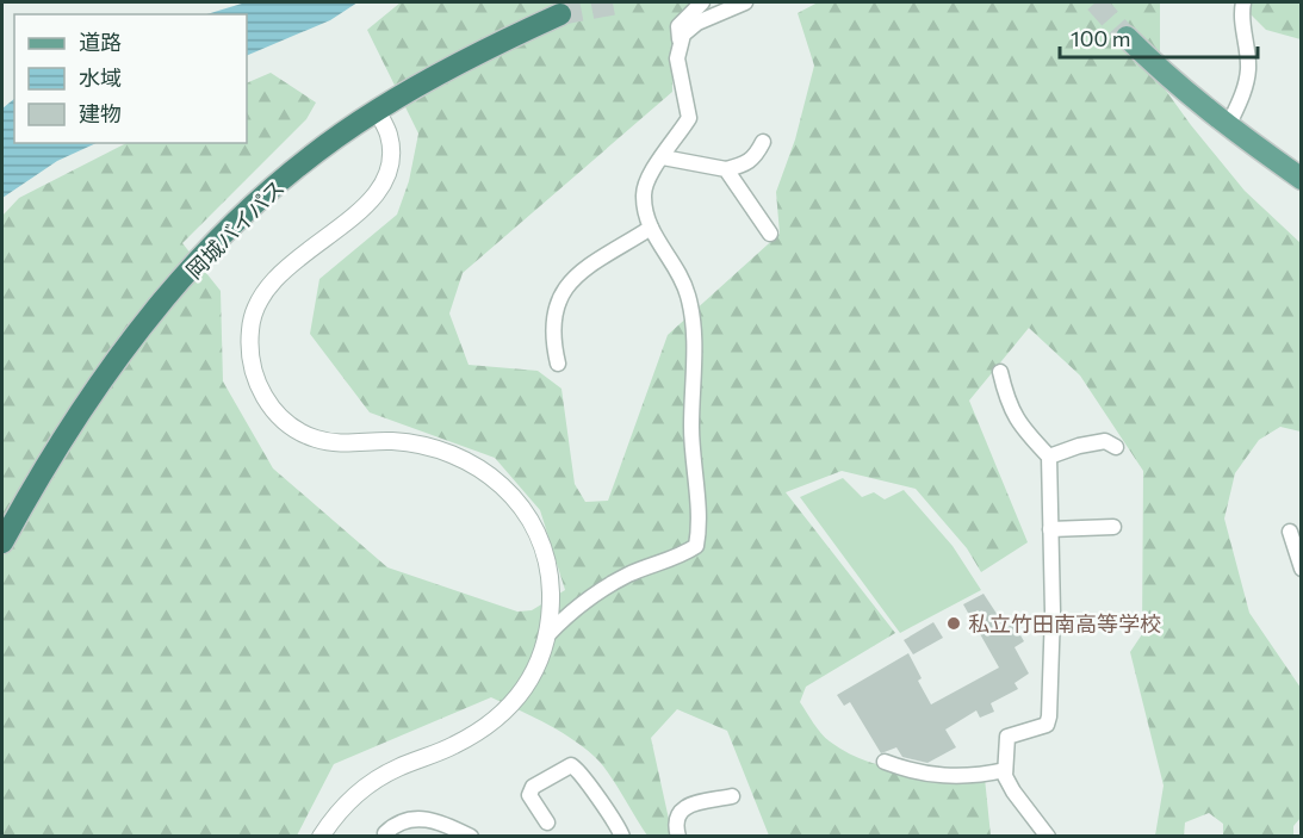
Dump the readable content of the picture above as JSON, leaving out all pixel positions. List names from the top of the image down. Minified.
{"streets":{"highway":["岡城バイパス"]},"places":["私立竹田南高等学校"],"legend":["道路","水域","建物"],"scale_bar":"100 m"}
